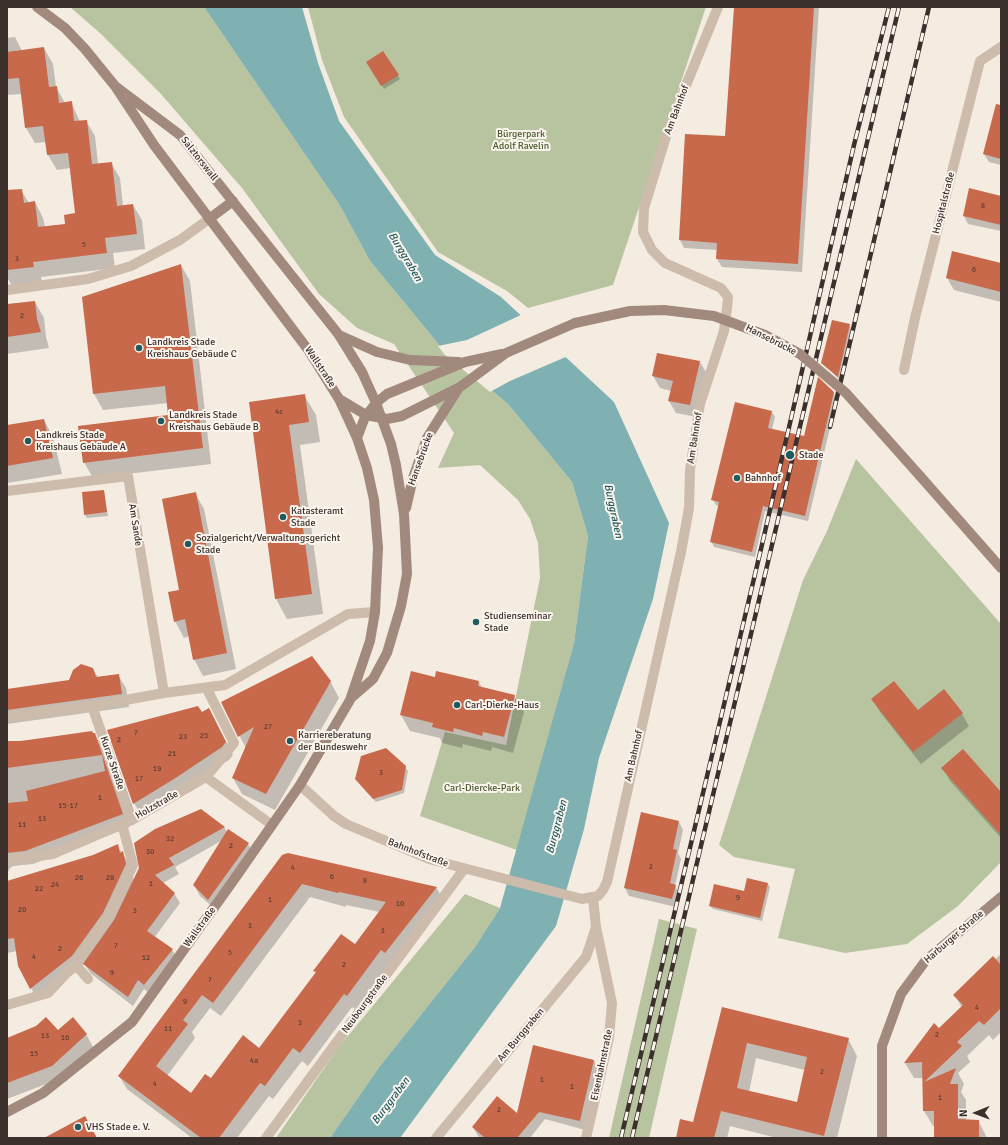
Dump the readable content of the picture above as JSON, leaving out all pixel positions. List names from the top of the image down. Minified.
{"streets":{"main road":["Salztorswall","Hansebrücke","Wallstraße","Harburger Straße"],"street":["Am Bahnhof","Hospitalstraße","Am Sande","Kurze Straße","Holzstraße","Bahnhofstraße","Neubourgstraße","Am Burggraben","Eisenbahnstraße"]},"crossings":[["Am Bahnhof","Bahnhofstraße"],["Am Bahnhof","Eisenbahnstraße"],["Salztorswall","Hansebrücke"],["Salztorswall","Wallstraße"],["Hansebrücke","Wallstraße"],["Wallstraße","Bahnhofstraße"],["Kurze Straße","Holzstraße"],["Bahnhofstraße","Neubourgstraße"],["Bahnhofstraße","Eisenbahnstraße"],["Am Burggraben","Eisenbahnstraße"]],"water":["Burggraben"],"parks":["Bürgerpark Adolf Ravelin","Carl-Diercke-Park"],"places":["Landkreis Stade Kreishaus Gebäude C","Landkreis Stade Kreishaus Gebäude B","Landkreis Stade Kreishaus Gebäude A","Stade","Bahnhof","Katasteramt Stade","Sozialgericht/Verwaltungsgericht Stade","Studienseminar Stade","Carl-Dierke-Haus","Karriereberatung der Bundeswehr","VHS Stade e. V."],"house_numbers":["8","5","3","6","2","4c","27","7","25","23","2","21","19","3","17","1","15-17","13","11","32","2","30","2","4","6","26","28","8","1","24","22","9","1","10","20","3","3","1","7","2","5","4","12","2","9","7","9","4","3","11","2","13","16","15","4a","2","1","4","1","1","2"],"north":"left"}
